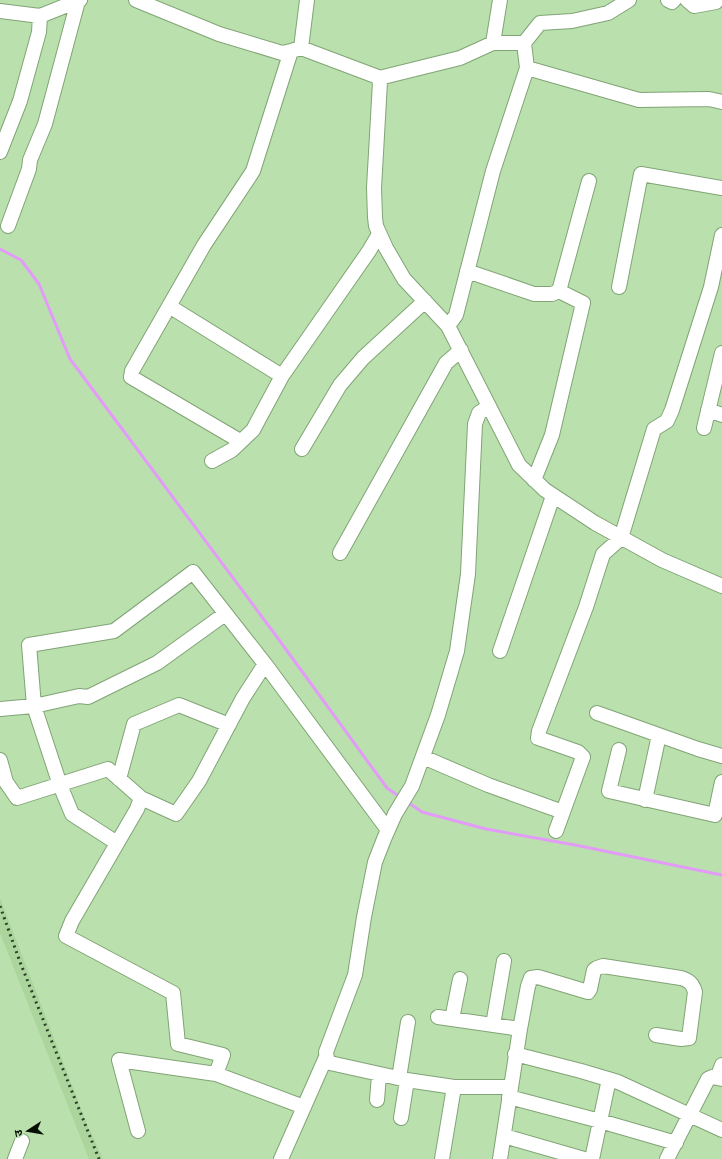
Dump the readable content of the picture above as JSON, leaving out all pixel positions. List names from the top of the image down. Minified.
{"north":"left"}
